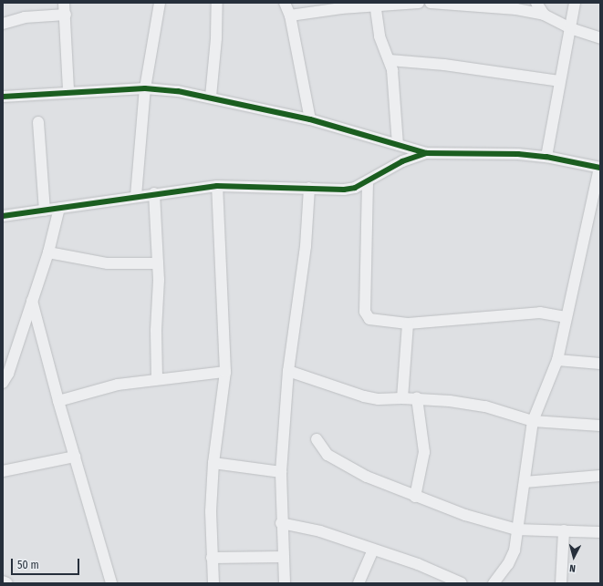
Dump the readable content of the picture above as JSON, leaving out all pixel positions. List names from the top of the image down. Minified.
{"scale_bar":"50 m","north":"bottom"}
